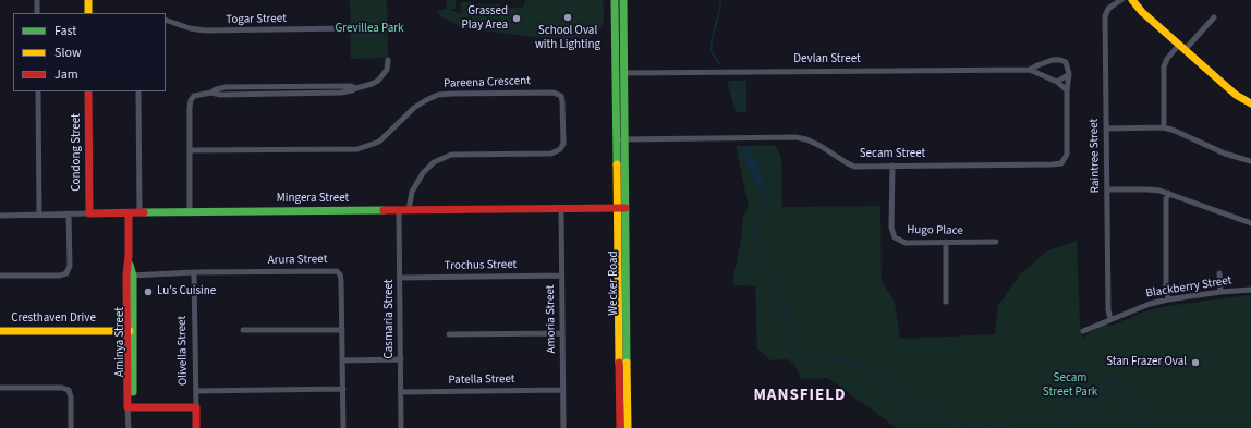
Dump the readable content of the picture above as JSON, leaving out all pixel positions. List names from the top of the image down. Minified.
{"streets":{"street":["Togar Street","Devlan Street","Pareena Crescent","Condong Street","Secam Street","Raintree Street","Mingera Street","Hugo Place","Arura Street","Trochus Street","Wecker Road","Blackberry Street","Cresthaven Drive","Casmaria Street","Amoria Street","Aminya Street","Olivella Street","Patella Street"]},"crossings":[["Devlan Street","Secam Street"],["Devlan Street","Wecker Road"],["Pareena Crescent","Mingera Street"],["Condong Street","Mingera Street"],["Secam Street","Hugo Place"],["Secam Street","Wecker Road"],["Raintree Street","Blackberry Street"],["Mingera Street","Wecker Road"],["Mingera Street","Casmaria Street"],["Mingera Street","Amoria Street"],["Mingera Street","Aminya Street"],["Arura Street","Aminya Street"],["Arura Street","Olivella Street"],["Trochus Street","Casmaria Street"],["Trochus Street","Amoria Street"],["Cresthaven Drive","Aminya Street"],["Casmaria Street","Patella Street"],["Amoria Street","Patella Street"]],"districts":["MANSFIELD"],"parks":["Grevillea Park","Secam Street Park"],"places":["School Oval with Lighting","Grassed Play Area","Lu's Cuisine","Stan Frazer Oval"],"legend":["Fast","Slow","Jam"]}
